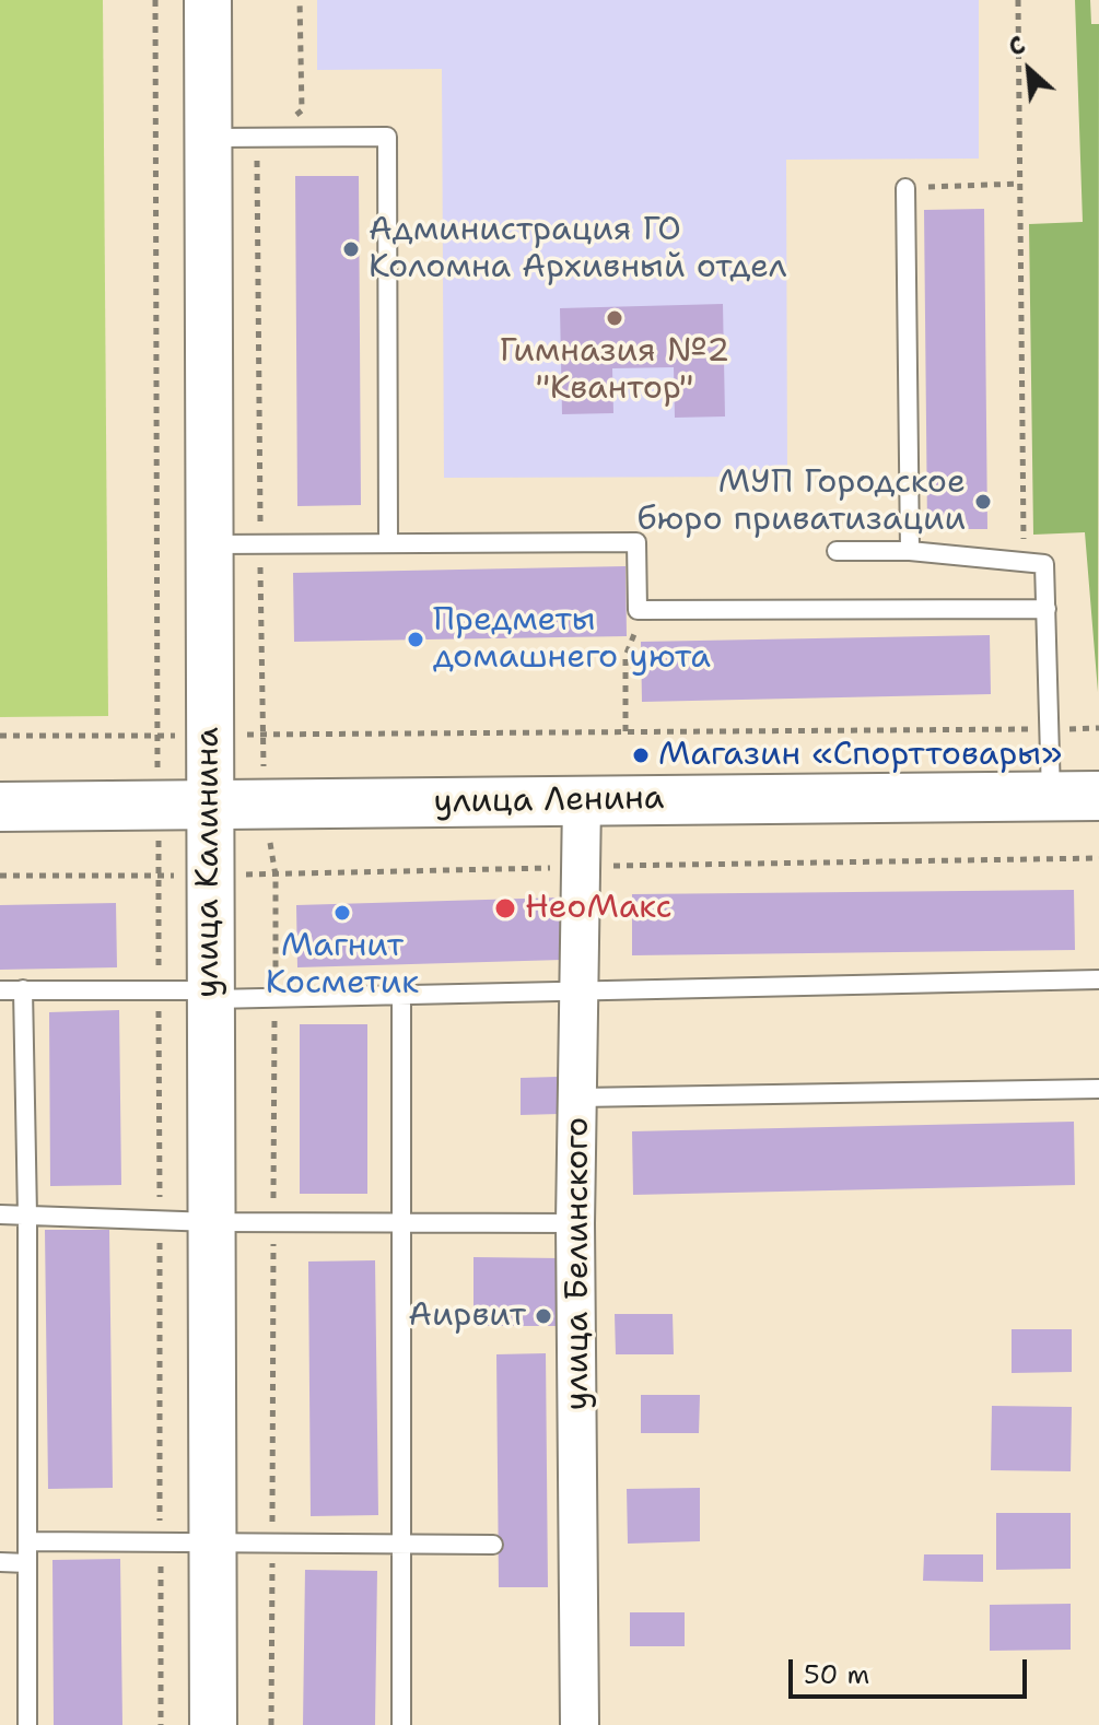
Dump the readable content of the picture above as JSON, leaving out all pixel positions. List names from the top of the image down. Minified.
{"streets":{"main road":["улица Ленина"],"street":["улица Калинина","улица Белинского"]},"crossings":[["улица Ленина","улица Калинина"],["улица Ленина","улица Белинского"]],"places":["Администрация ГО Коломна Архивный отдел","Гимназия №2 \"Квантор\"","МУП Городское бюро приватизации","Предметы домашнего уюта","Магазин «Спорттовары»","НеоМакс","Магнит Косметик","Аирвит"],"scale_bar":"50 m","north":"top left"}
